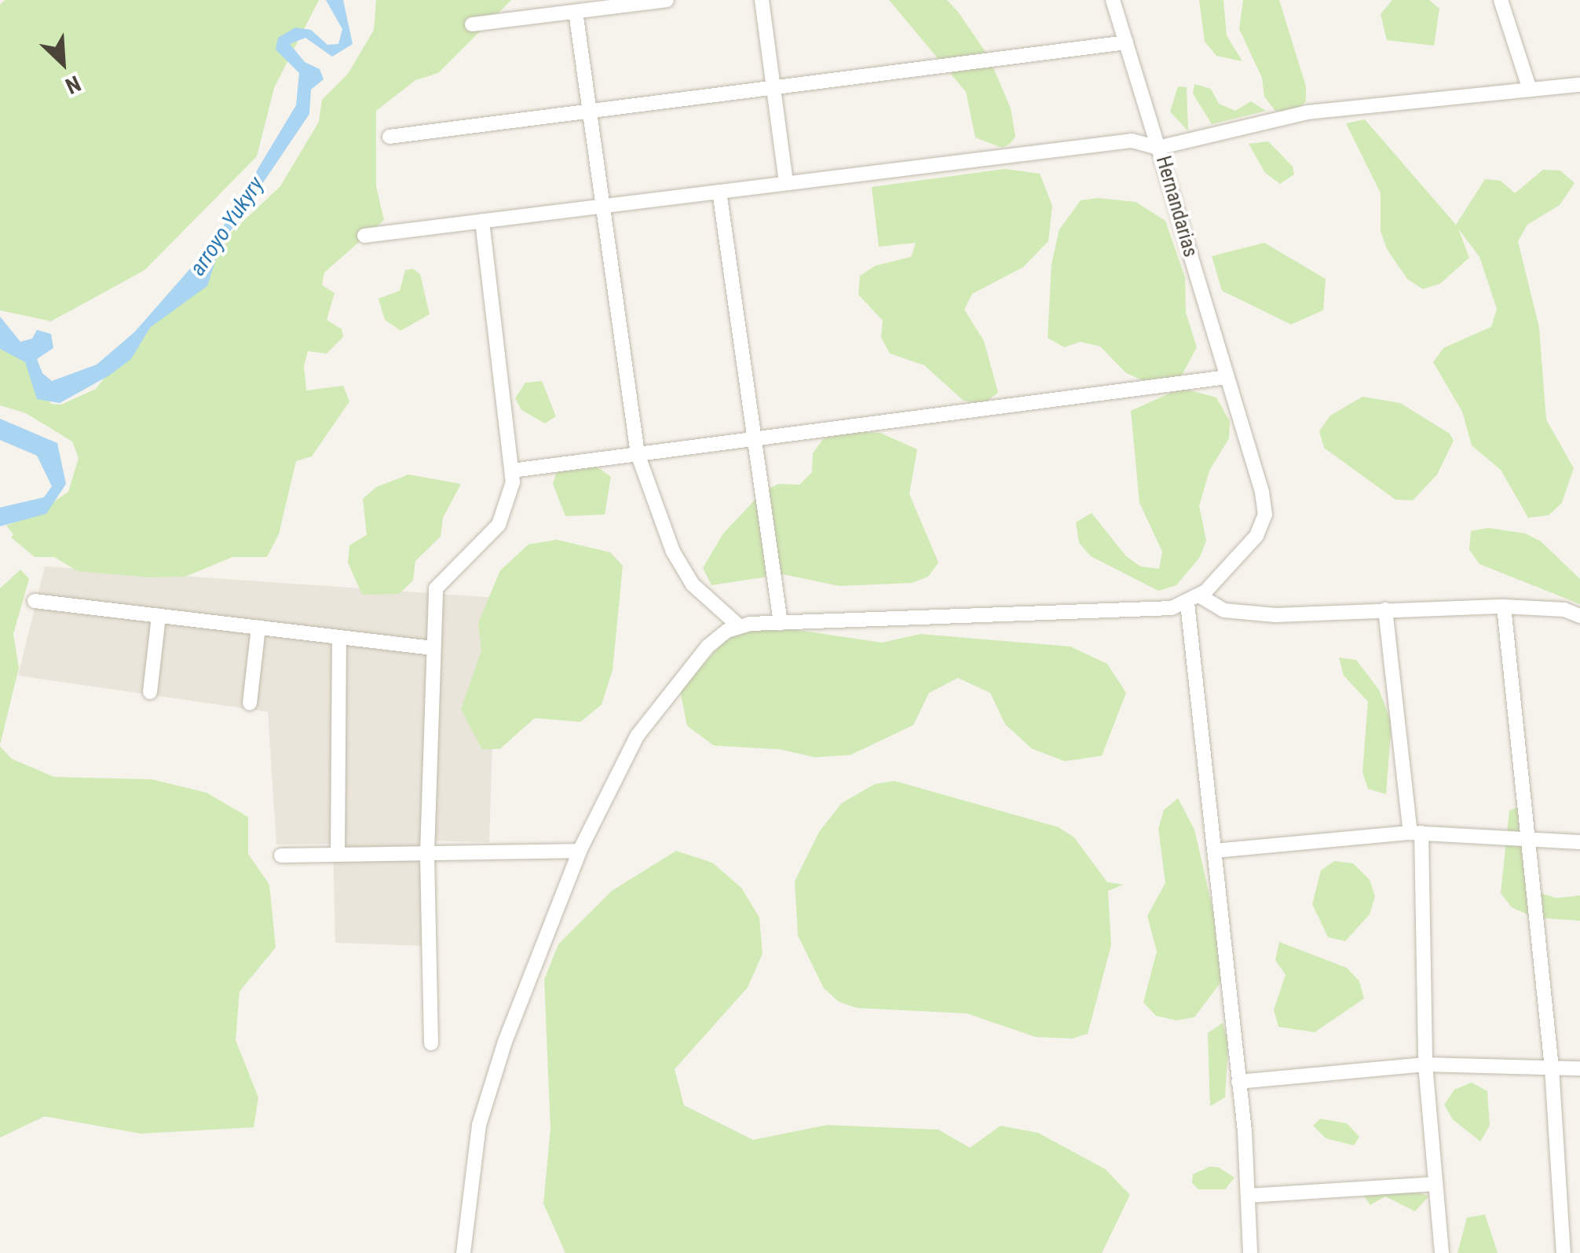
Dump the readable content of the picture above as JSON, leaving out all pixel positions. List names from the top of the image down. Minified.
{"streets":{"street":["Hernandarias"]},"water":["arroyo Yukyry"],"north":"bottom right"}
